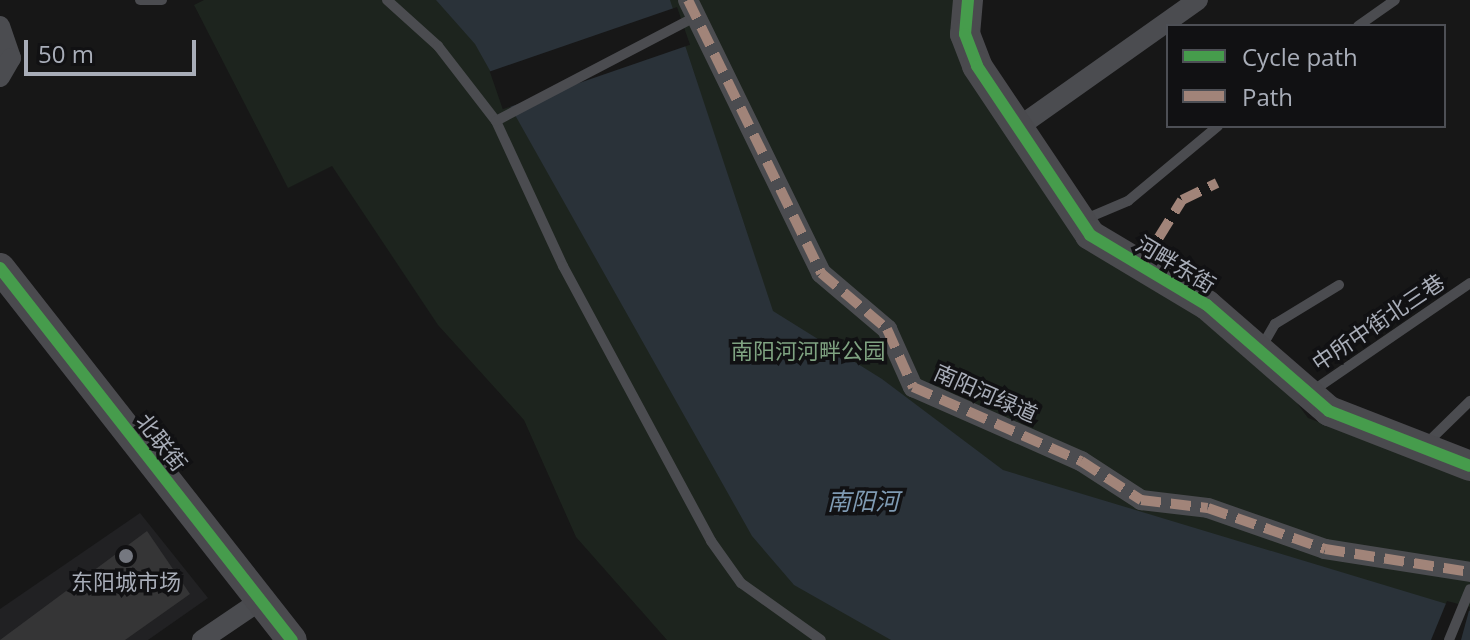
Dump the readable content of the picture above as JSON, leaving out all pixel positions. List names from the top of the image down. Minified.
{"streets":{"street":["河畔东街","南阳河绿道","北联街"],"lane":["中所中街北三巷"]},"crossings":[["河畔东街","中所中街北三巷"]],"water":["南阳河"],"parks":["南阳河河畔公园"],"places":["东阳城市场"],"legend":["Cycle path","Path"],"scale_bar":"50 m"}
